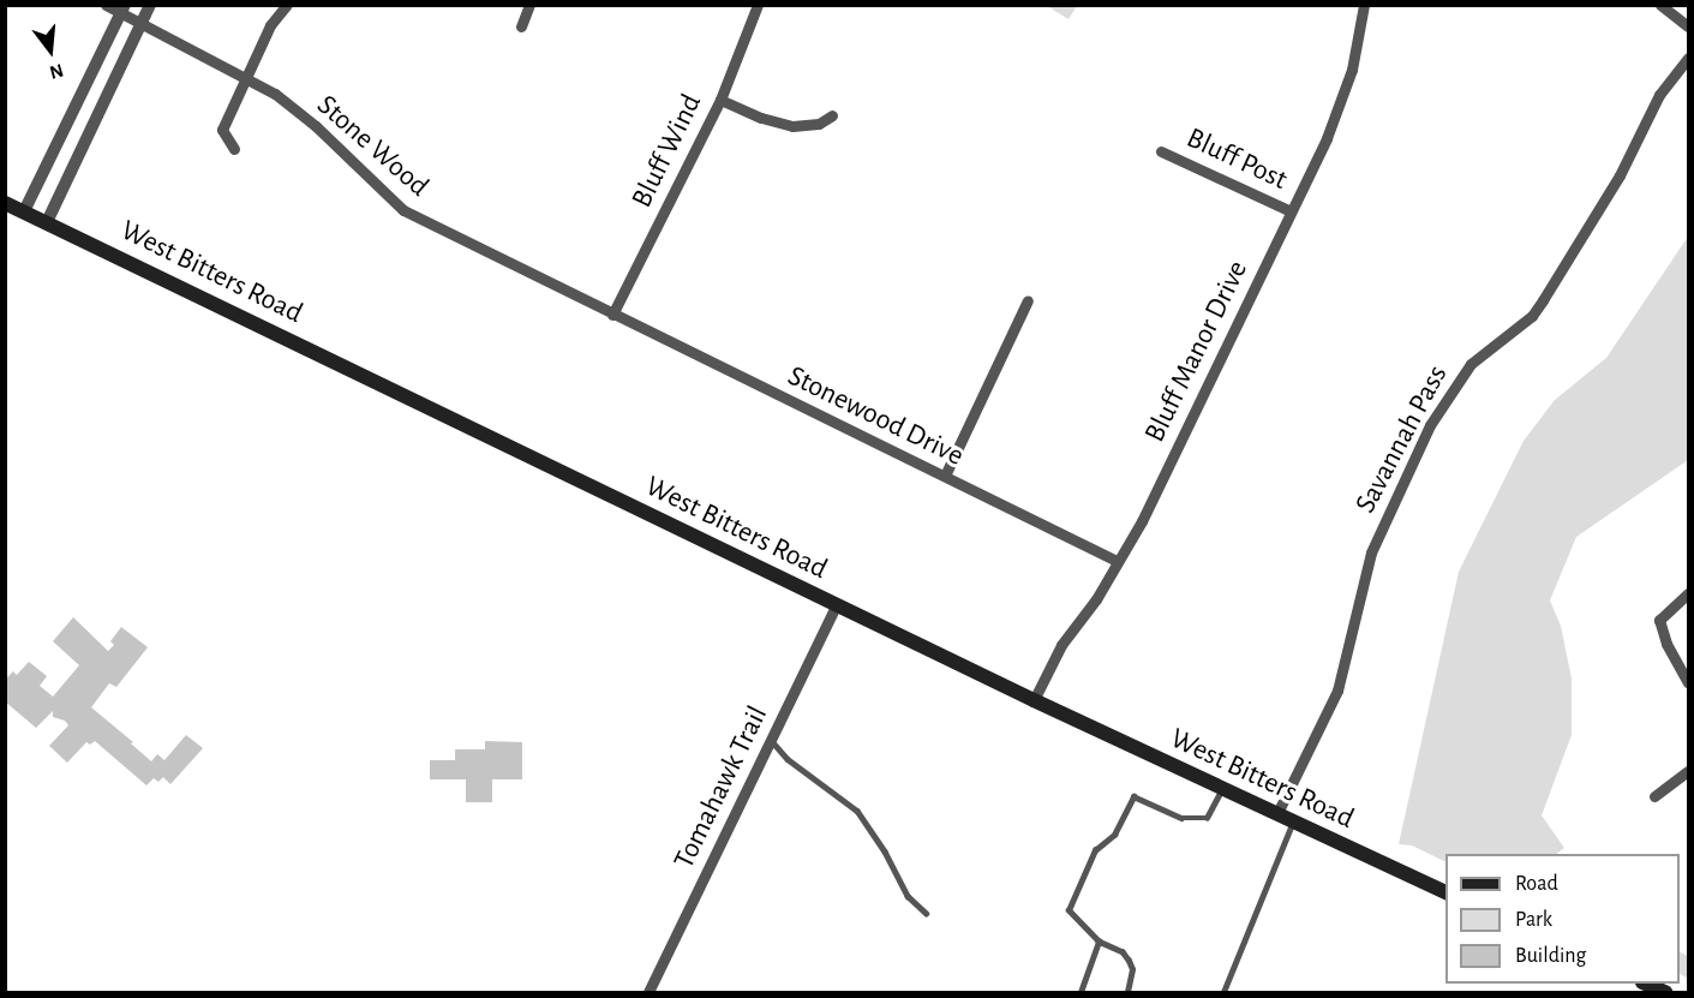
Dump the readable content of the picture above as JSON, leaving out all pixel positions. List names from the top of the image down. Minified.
{"streets":{"main road":["West Bitters Road"],"street":["Stone Wood","Bluff Wind","Bluff Post","Bluff Manor Drive","Stonewood Drive","Savannah Pass","Tomahawk Trail"]},"crossings":[["Stone Wood","Bluff Wind"],["Stone Wood","Stonewood Drive"],["Bluff Wind","Stonewood Drive"],["Bluff Post","Bluff Manor Drive"],["West Bitters Road","Bluff Manor Drive"],["West Bitters Road","Savannah Pass"],["West Bitters Road","Tomahawk Trail"],["Bluff Manor Drive","Stonewood Drive"]],"legend":["Road","Park","Building"],"north":"bottom"}
